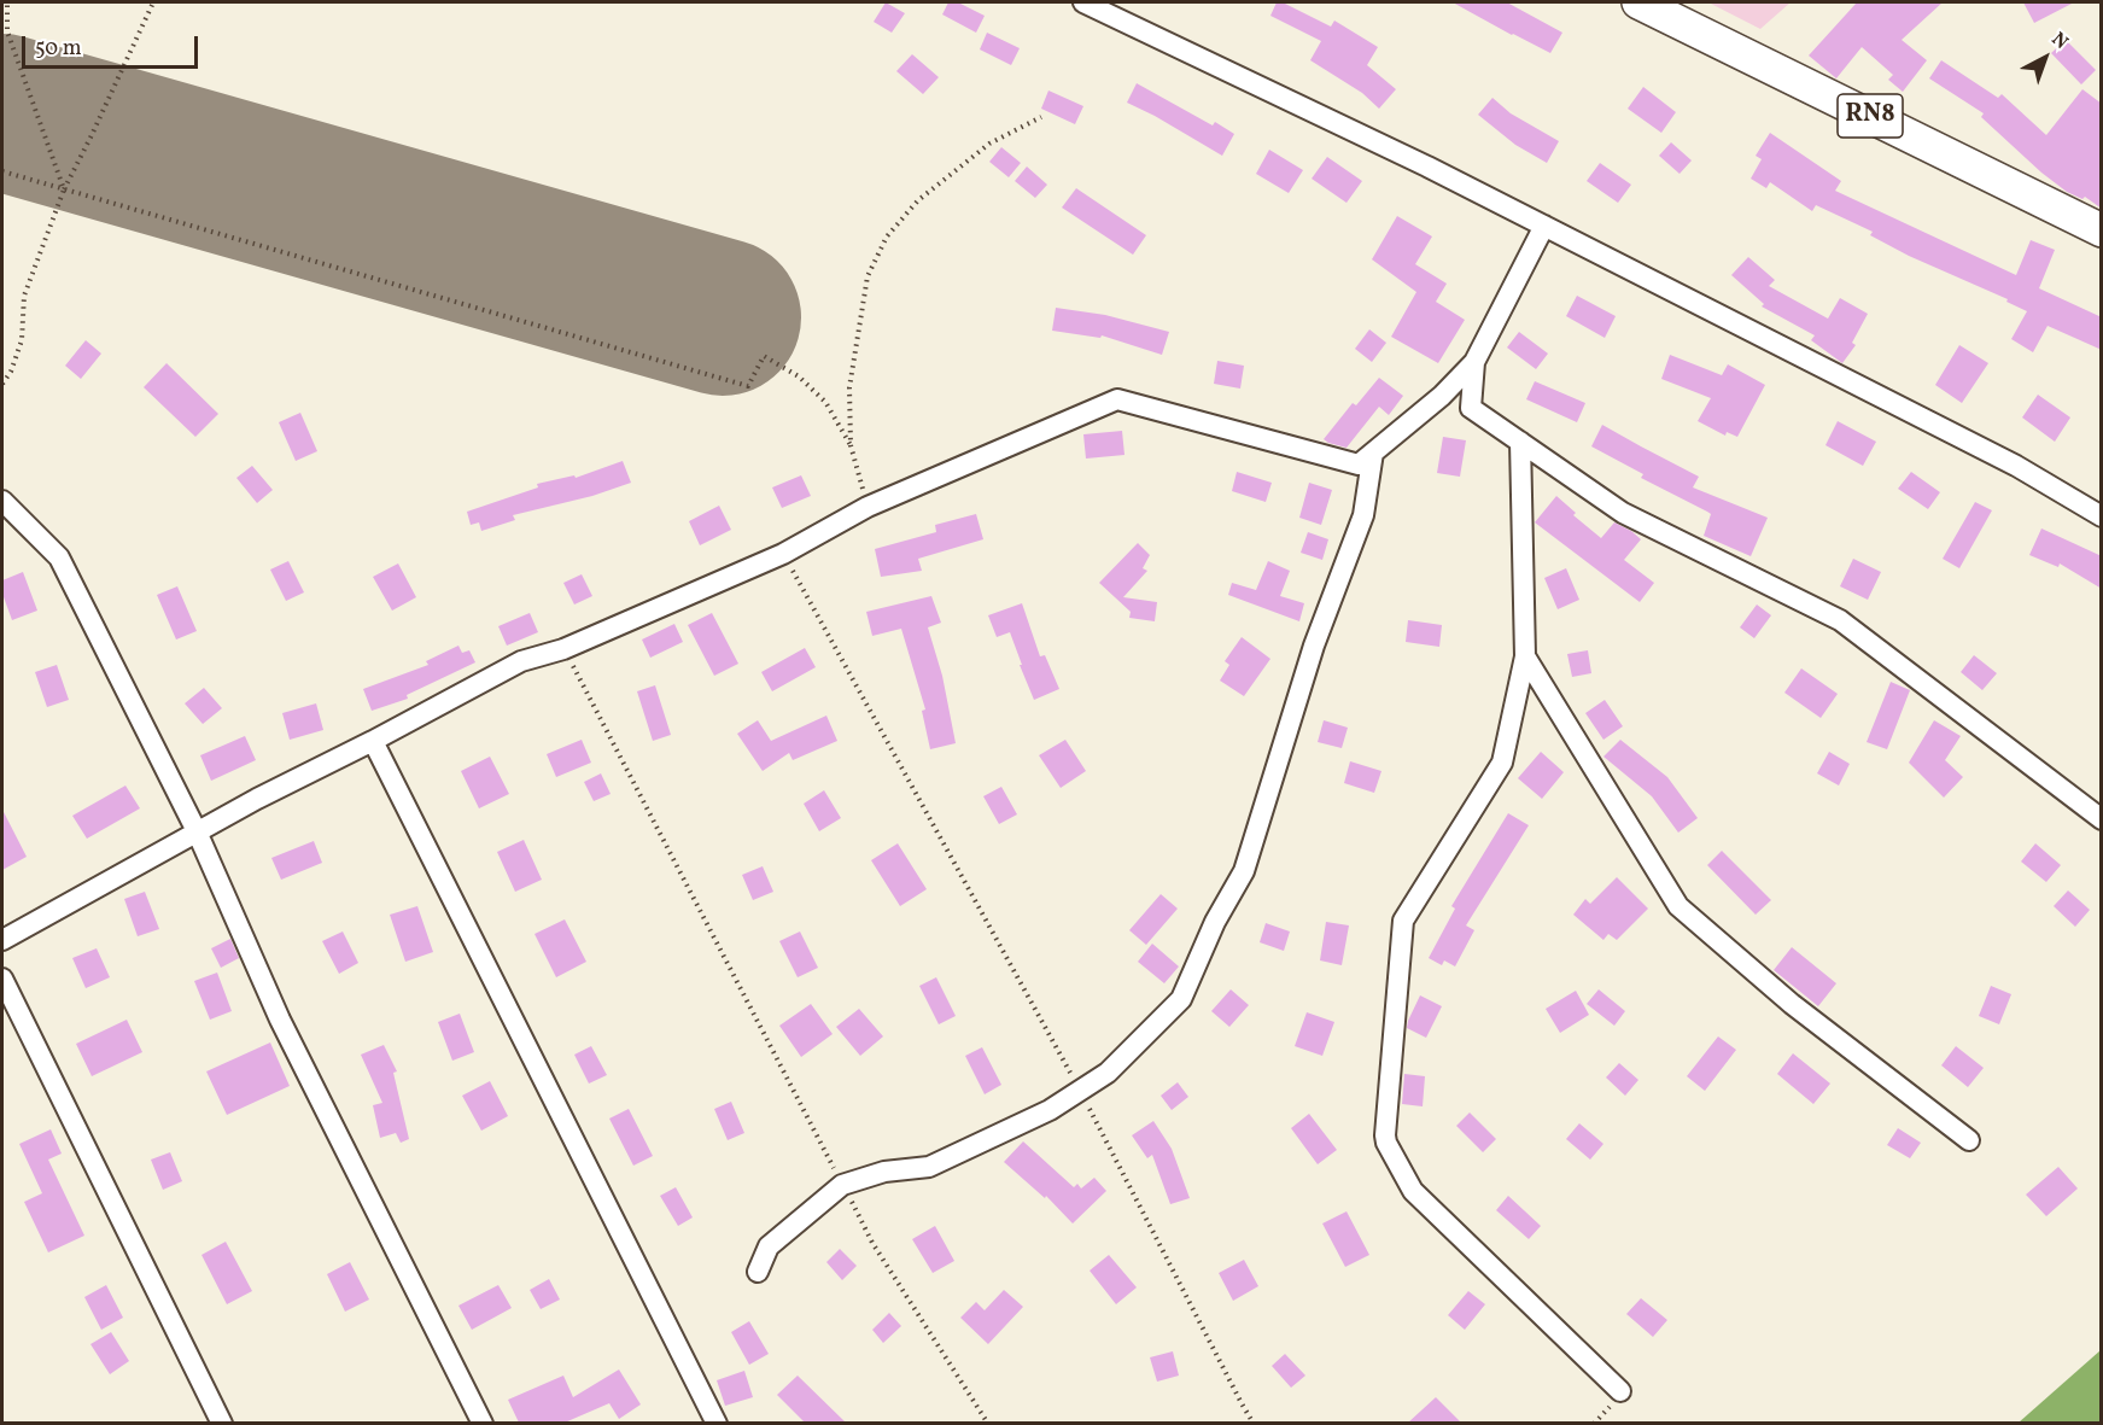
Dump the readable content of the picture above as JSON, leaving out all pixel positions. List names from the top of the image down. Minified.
{"streets":{"main road":["RN8"]},"scale_bar":"50 m","north":"top right"}
